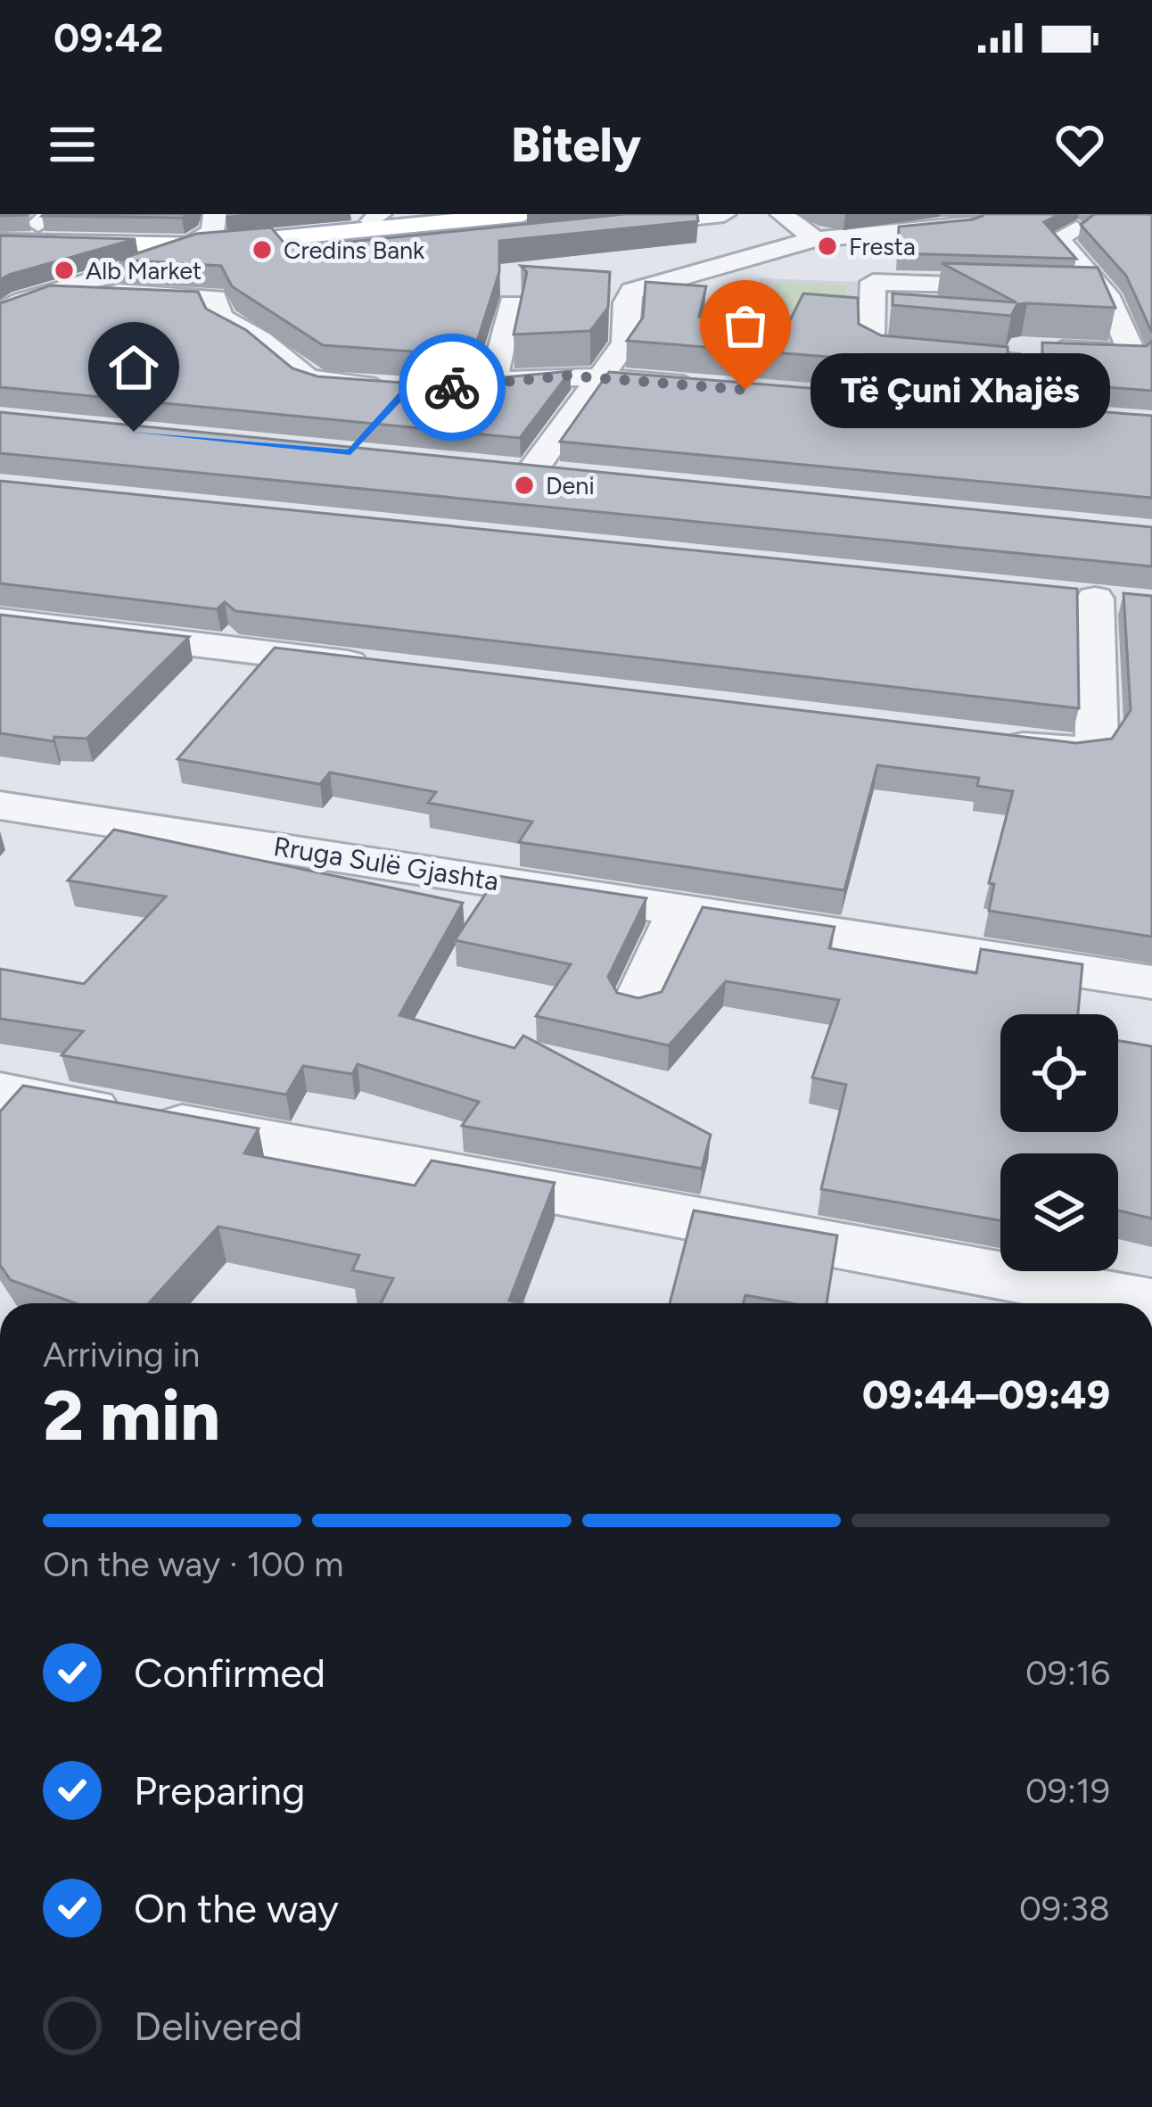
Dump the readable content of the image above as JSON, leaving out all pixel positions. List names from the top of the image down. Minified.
{"streets":{"street":["Rruga Sulë Gjashta"]},"places":["Fresta","Credins Bank","Alb Market","Të Çuni Xhajës","Deni"],"page":{"status":"09:42","header":"Bitely","bubble":"Të Çuni Xhajës","heading":["2 min","Arriving in","09:44–09:49"],"bar":"On the way · 100 m","list":[["Confirmed","09:16"],["Preparing","09:19"],["On the way","09:38"],"Delivered"]}}
